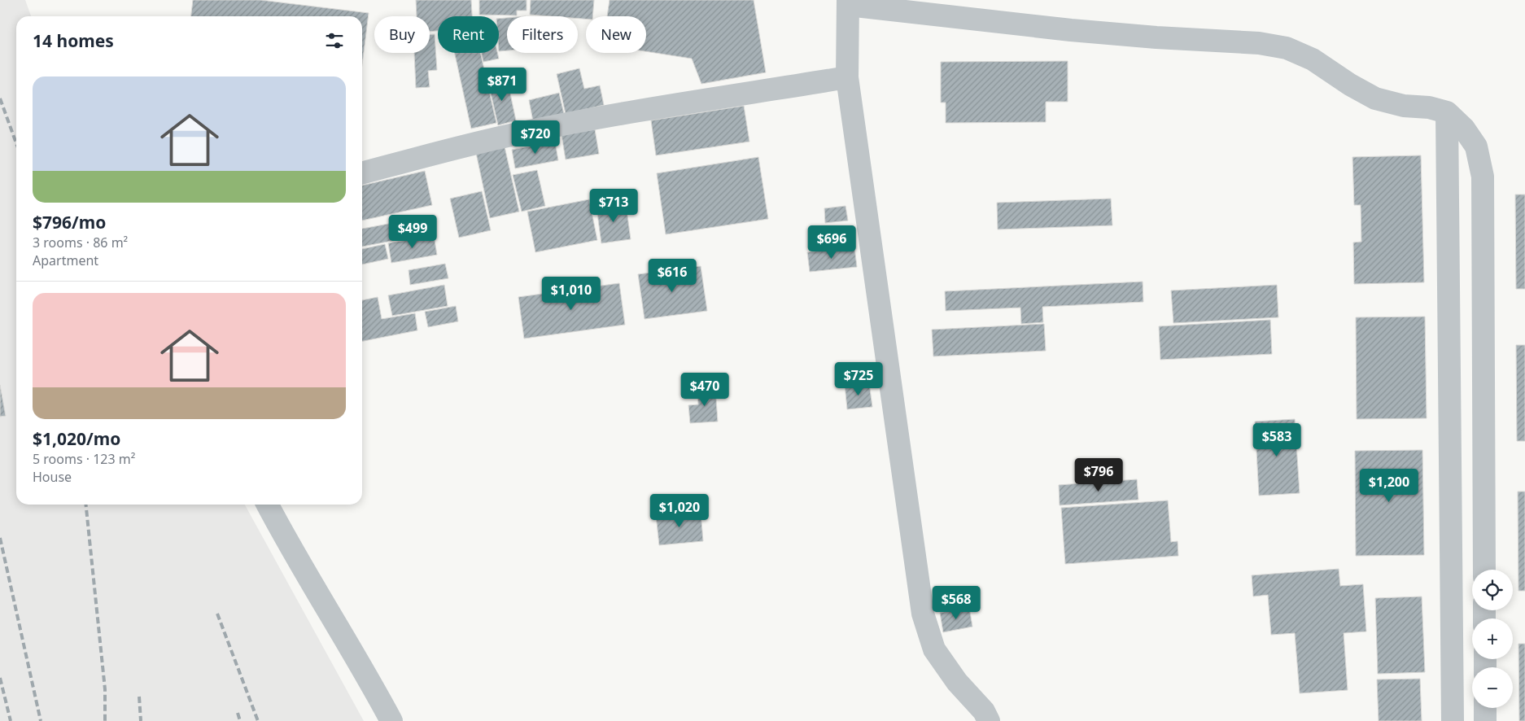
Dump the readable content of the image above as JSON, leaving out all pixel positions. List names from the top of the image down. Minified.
{"page":{"chip":["Buy","Rent","Filters","New"],"heading":"14 homes","list":[{"name":"$796/mo","note":"3 rooms · 86 m² · Apartment"},{"name":"$1,020/mo","note":"5 rooms · 123 m² · House"}],"price":["$871","$720","$713","$499","$696","$616","$1,010","$725","$470","$583","$796","$1,200","$1,020","$568"],"map_buttons":["+","−"]}}
